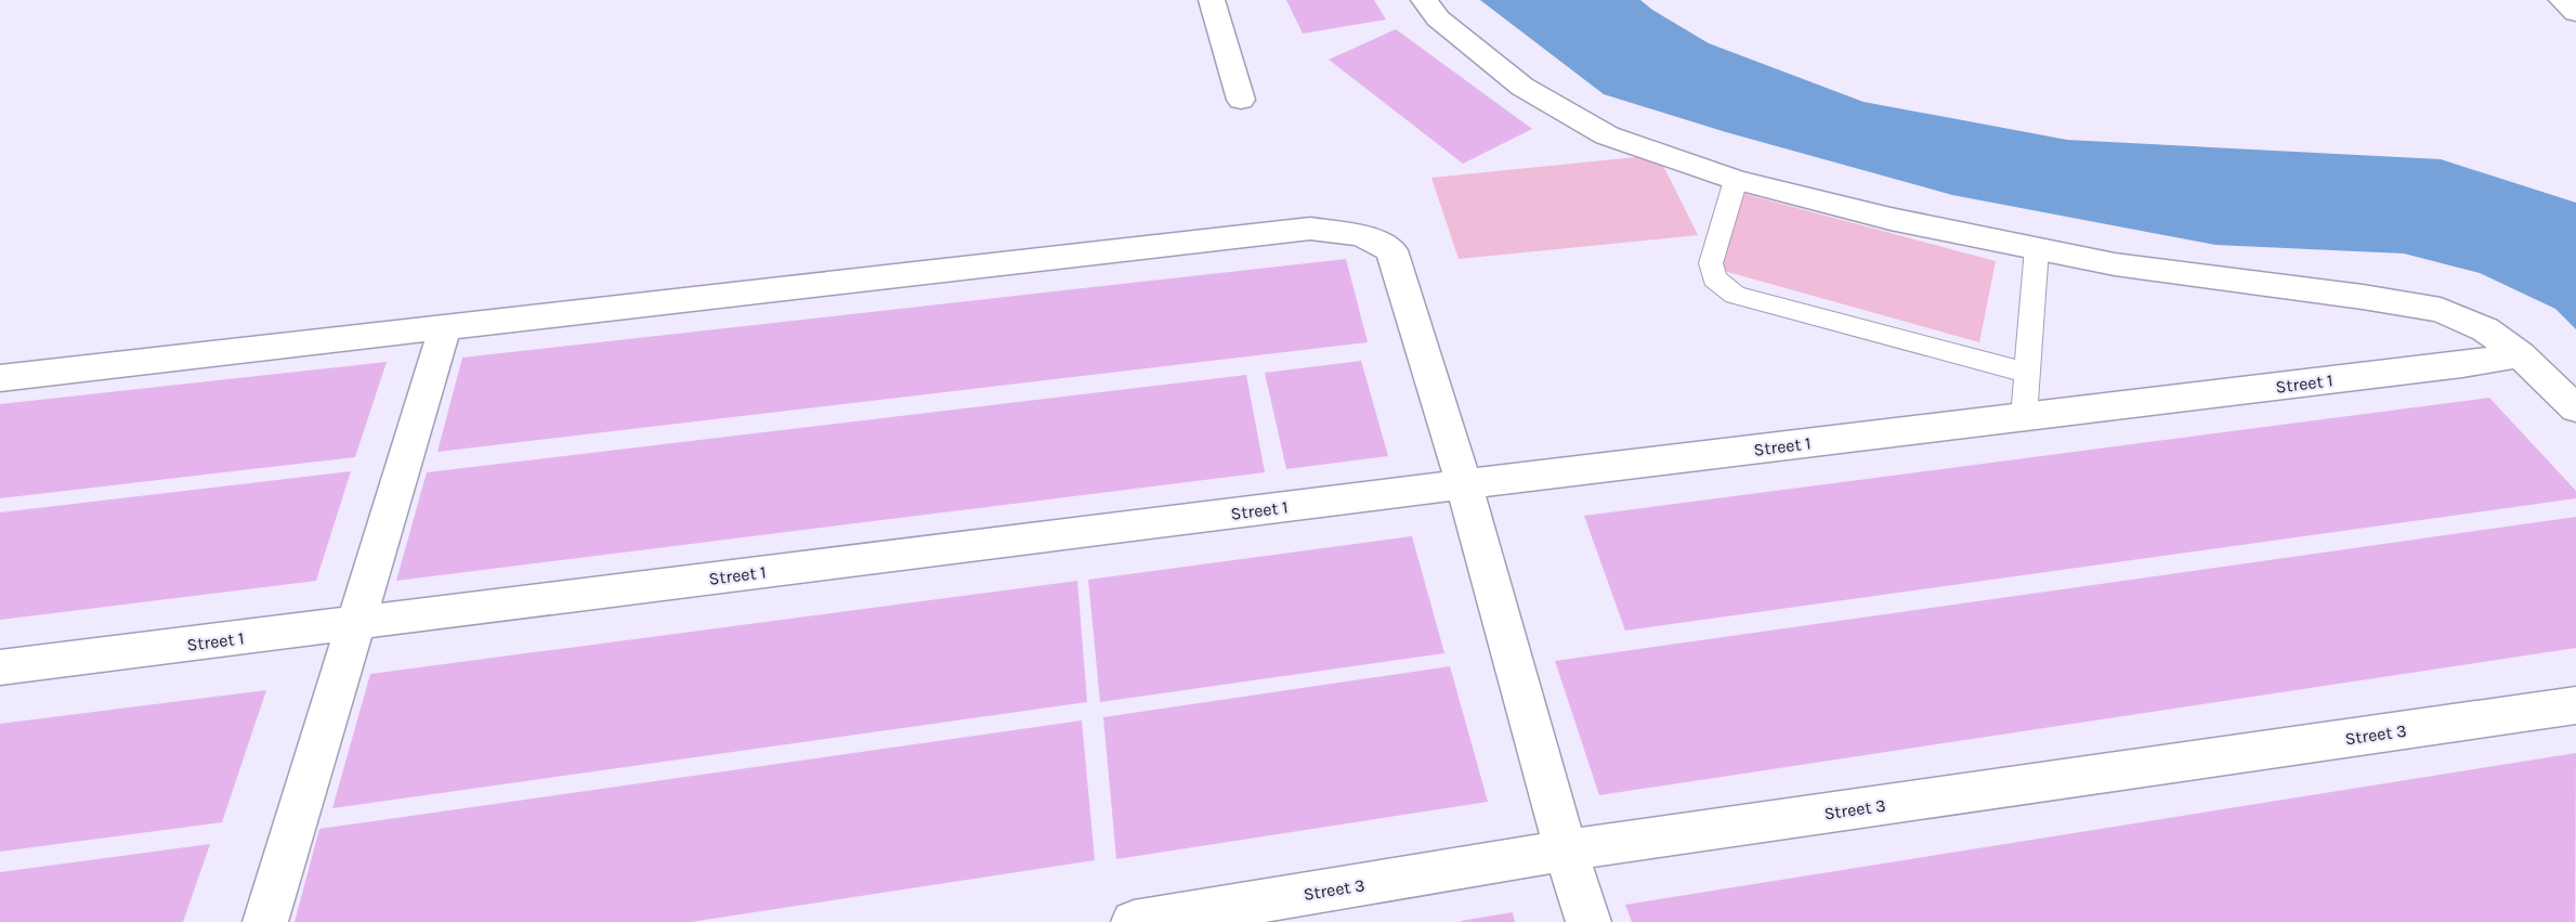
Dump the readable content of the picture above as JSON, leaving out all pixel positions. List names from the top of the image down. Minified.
{"streets":{"street":["Street 1","Street 3"]}}
